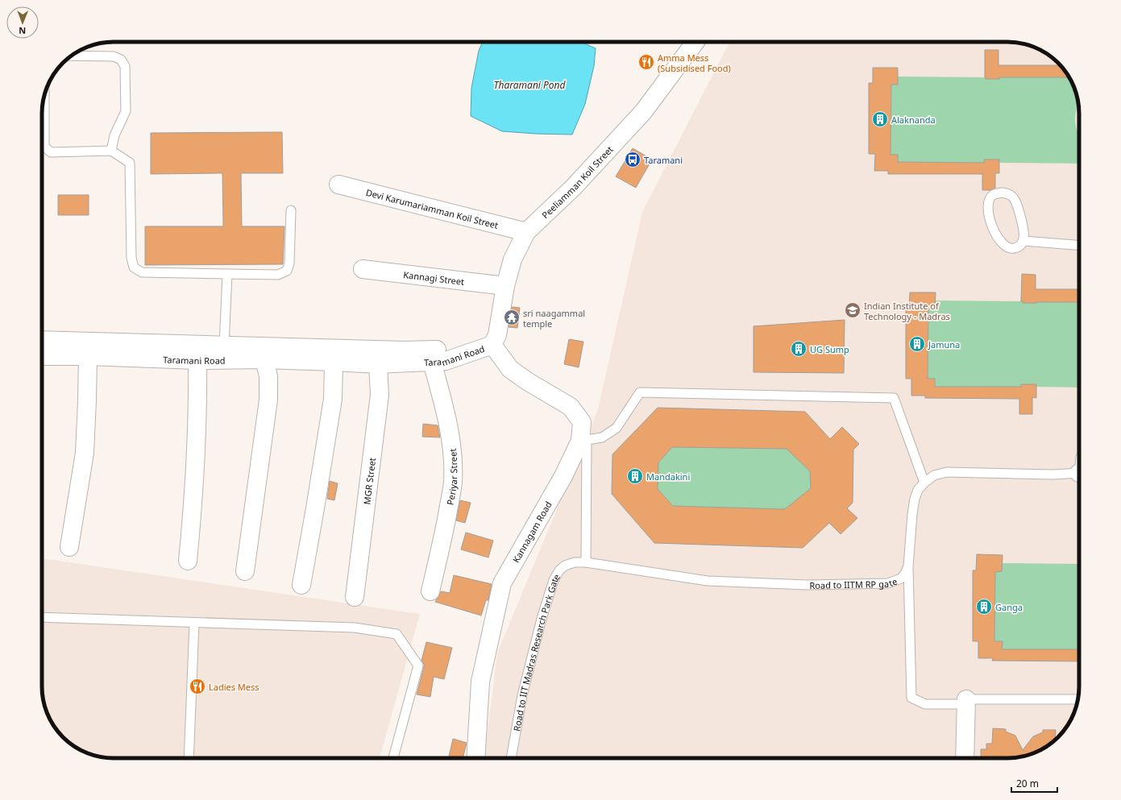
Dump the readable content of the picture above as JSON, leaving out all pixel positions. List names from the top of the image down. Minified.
{"streets":{"street":["Peeliamman Koil Street","Devi Karumariamman Koil Street","Kannagi Street","Taramani Road","Periyar Street","MGR Street","Kannagam Road"],"lane":["Road to IITM RP gate","Road to IIT Madras Research Park Gate"]},"crossings":[["Peeliamman Koil Street","Devi Karumariamman Koil Street"],["Peeliamman Koil Street","Kannagi Street"],["Peeliamman Koil Street","Taramani Road"],["Peeliamman Koil Street","Kannagam Road"],["Taramani Road","Periyar Street"],["Taramani Road","MGR Street"],["Taramani Road","Kannagam Road"],["Road to IITM RP gate","Road to IIT Madras Research Park Gate"]],"water":["Tharamani Pond"],"places":{"restaurant":["Amma Mess (Subsidised Food)","Ladies Mess"],"building":["Alaknanda","Jamuna","UG Sump","Mandakini","Ganga"],"bus stop":["Taramani"],"school or university":["Indian Institute of Technology - Madras"],"temple":["sri naagammal temple"]},"scale_bar":"20 m","north":"bottom"}
